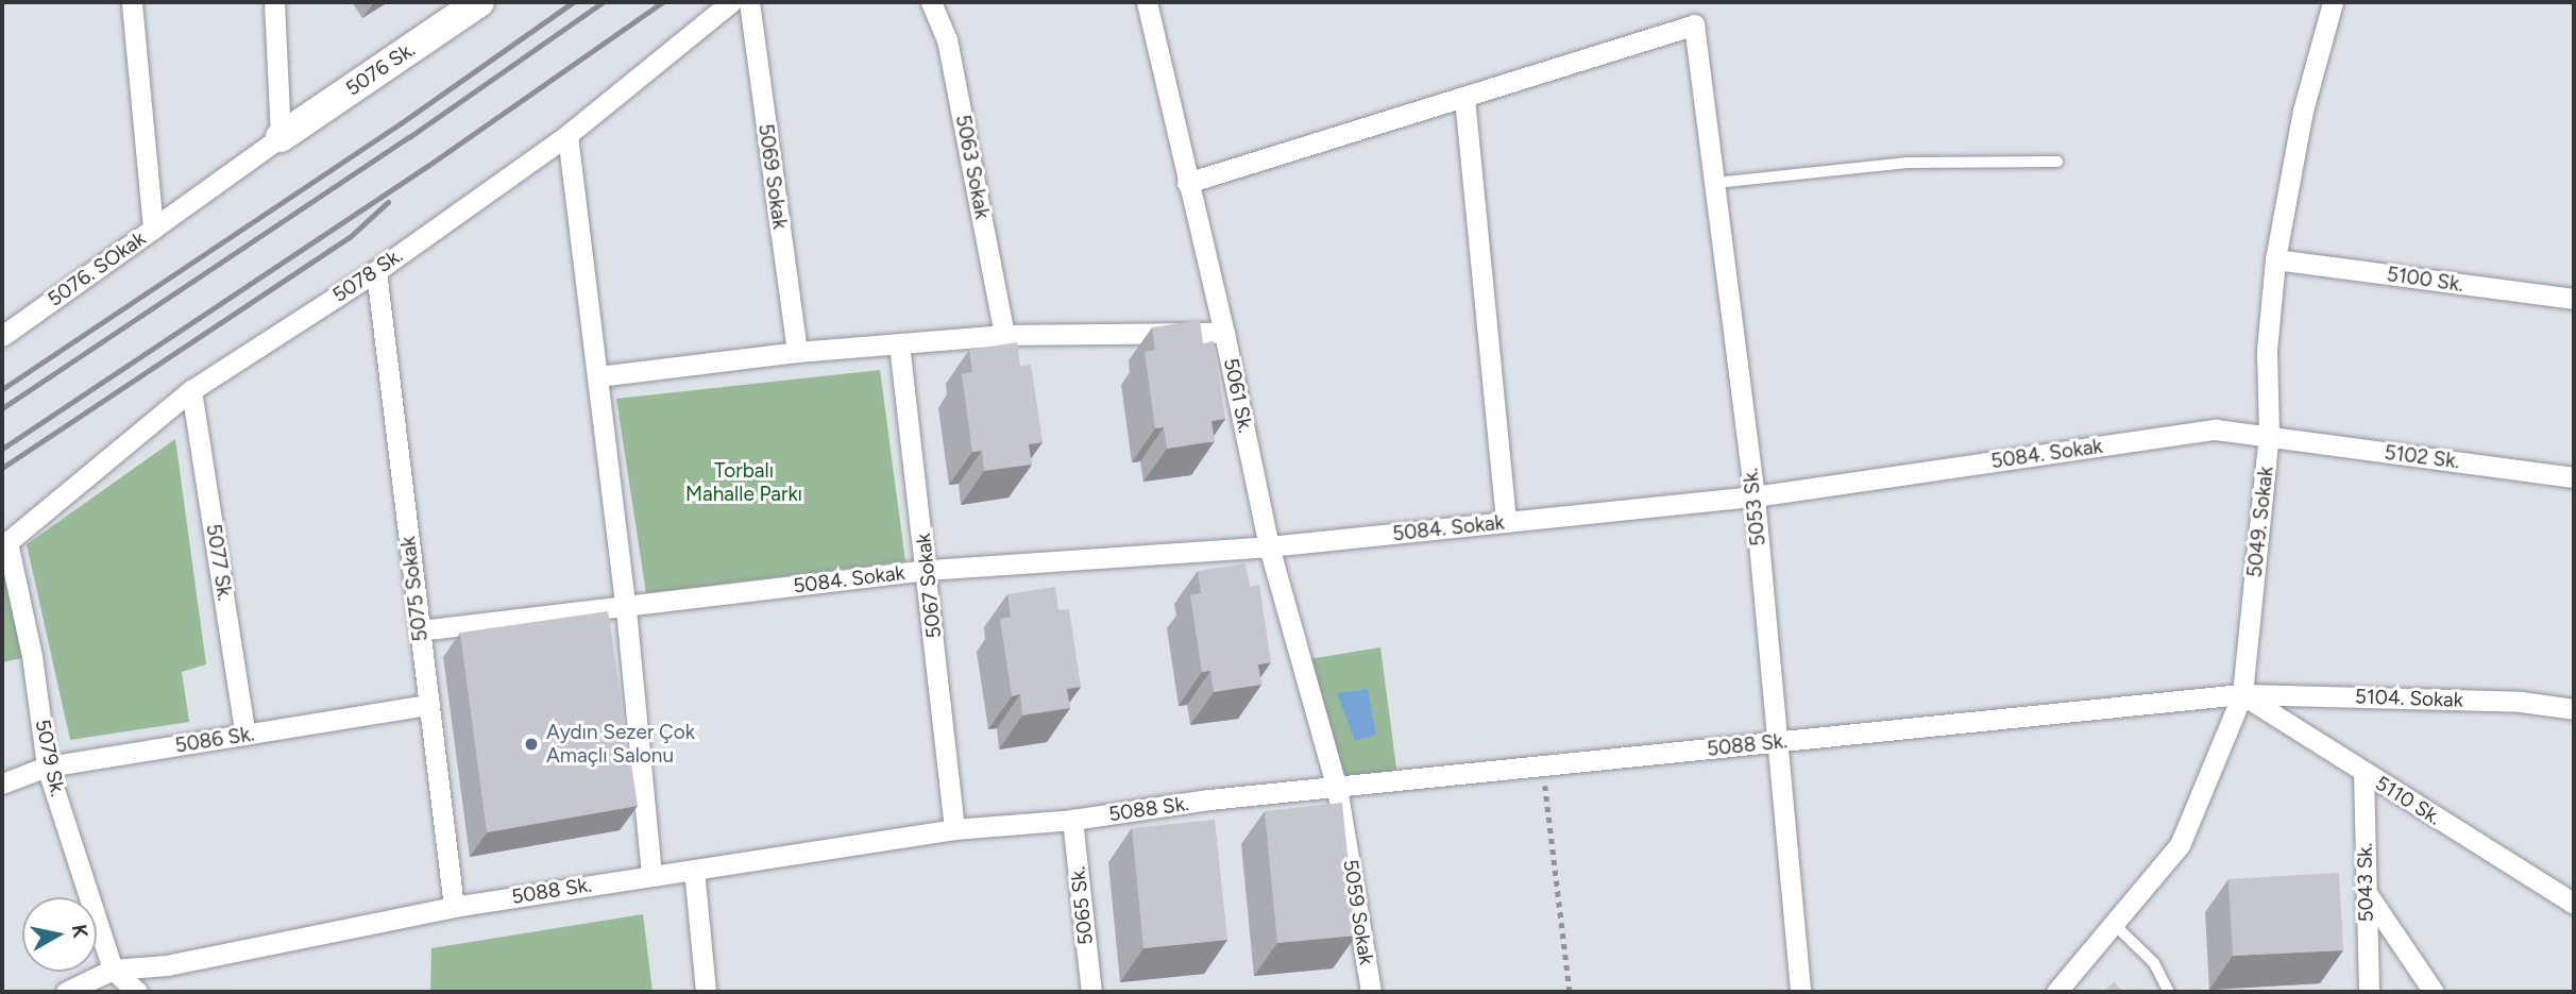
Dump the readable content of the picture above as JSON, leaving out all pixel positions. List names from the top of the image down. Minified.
{"streets":{"street":["5076 Sk.","5063 Sokak","5069 Sokak","5076. SOkak","5078 Sk.","5100 Sk.","5061 Sk.","5084. Sokak","5102 Sk.","5053 Sk.","5049. Sokak","5077 Sk.","5067 Sokak","5075 Sokak","5104. Sokak","5086 Sk.","5088 Sk.","5079 Sk.","5110 Sk.","5043 Sk.","5065 Sk.","5059 Sokak"]},"crossings":[["5078 Sk.","5077 Sk."],["5078 Sk.","5075 Sokak"],["5078 Sk.","5079 Sk."],["5100 Sk.","5049. Sokak"],["5061 Sk.","5084. Sokak"],["5061 Sk.","5088 Sk."],["5061 Sk.","5059 Sokak"],["5084. Sokak","5102 Sk."],["5084. Sokak","5053 Sk."],["5084. Sokak","5049. Sokak"],["5084. Sokak","5067 Sokak"],["5084. Sokak","5075 Sokak"],["5102 Sk.","5049. Sokak"],["5053 Sk.","5088 Sk."],["5049. Sokak","5104. Sokak"],["5049. Sokak","5088 Sk."],["5049. Sokak","5110 Sk."],["5077 Sk.","5086 Sk."],["5067 Sokak","5088 Sk."],["5075 Sokak","5086 Sk."],["5075 Sokak","5088 Sk."],["5104. Sokak","5088 Sk."],["5104. Sokak","5110 Sk."],["5086 Sk.","5079 Sk."],["5088 Sk.","5079 Sk."],["5088 Sk.","5110 Sk."],["5088 Sk.","5065 Sk."],["5088 Sk.","5059 Sokak"],["5110 Sk.","5043 Sk."]],"parks":["Torbalı Mahalle Parkı"],"places":["Aydın Sezer Çok Amaçlı Salonu"],"north":"right"}
